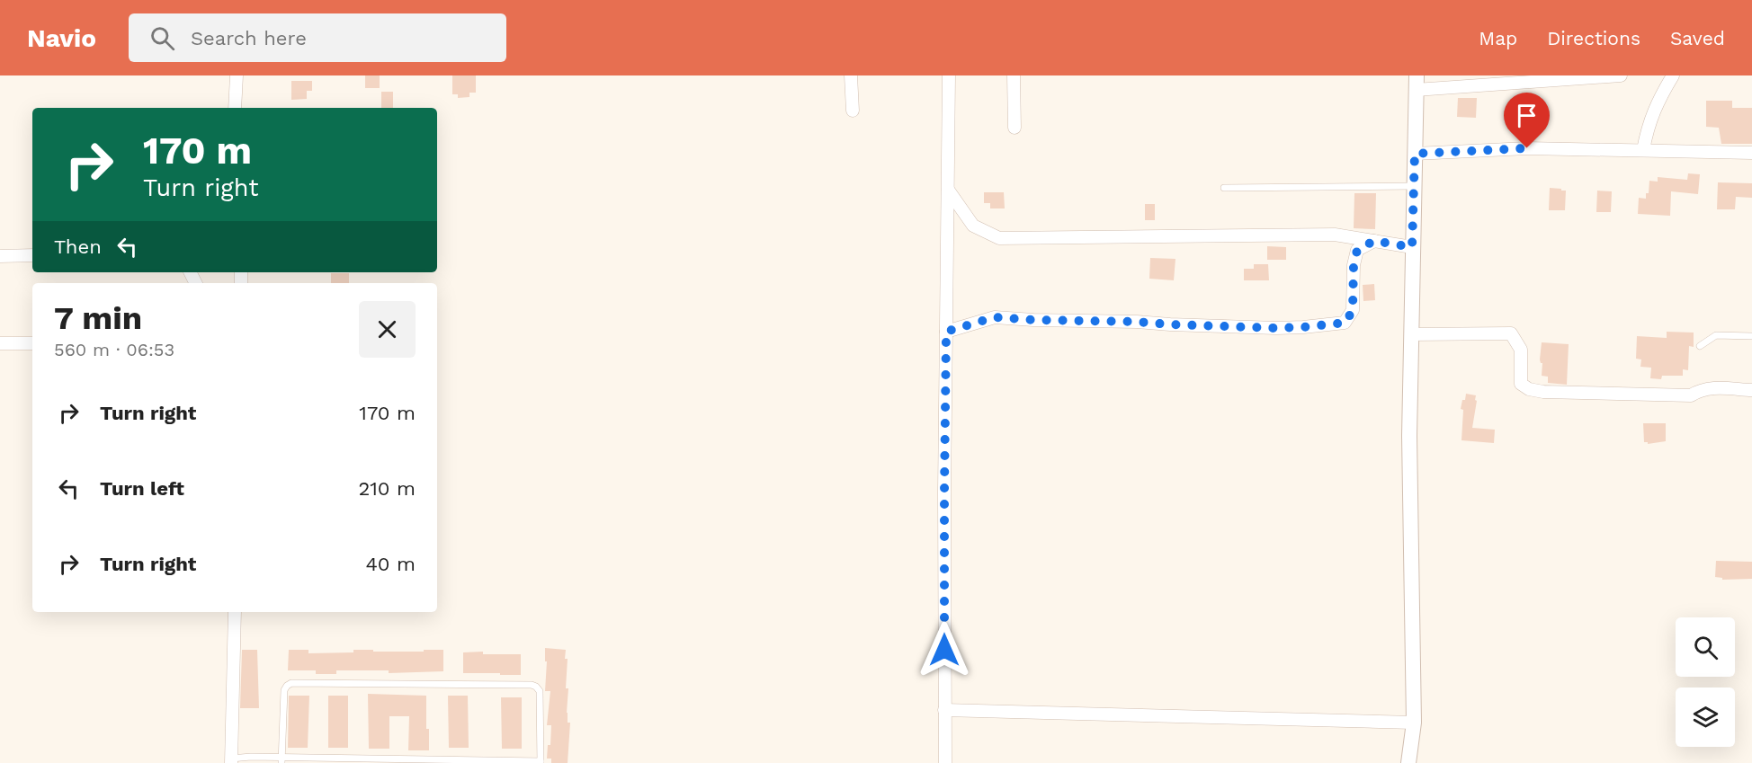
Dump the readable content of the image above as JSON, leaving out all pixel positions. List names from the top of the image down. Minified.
{"page":{"header":"Navio","search":"Search here","nav":["Map","Directions","Saved"],"turn":["170 m","Turn right"],"then":"Then","heading":["7 min","560 m · 06:53"],"list":[{"name":"Turn right","value":"170 m"},{"name":"Turn left","value":"210 m"},{"name":"Turn right","value":"40 m"}]}}
